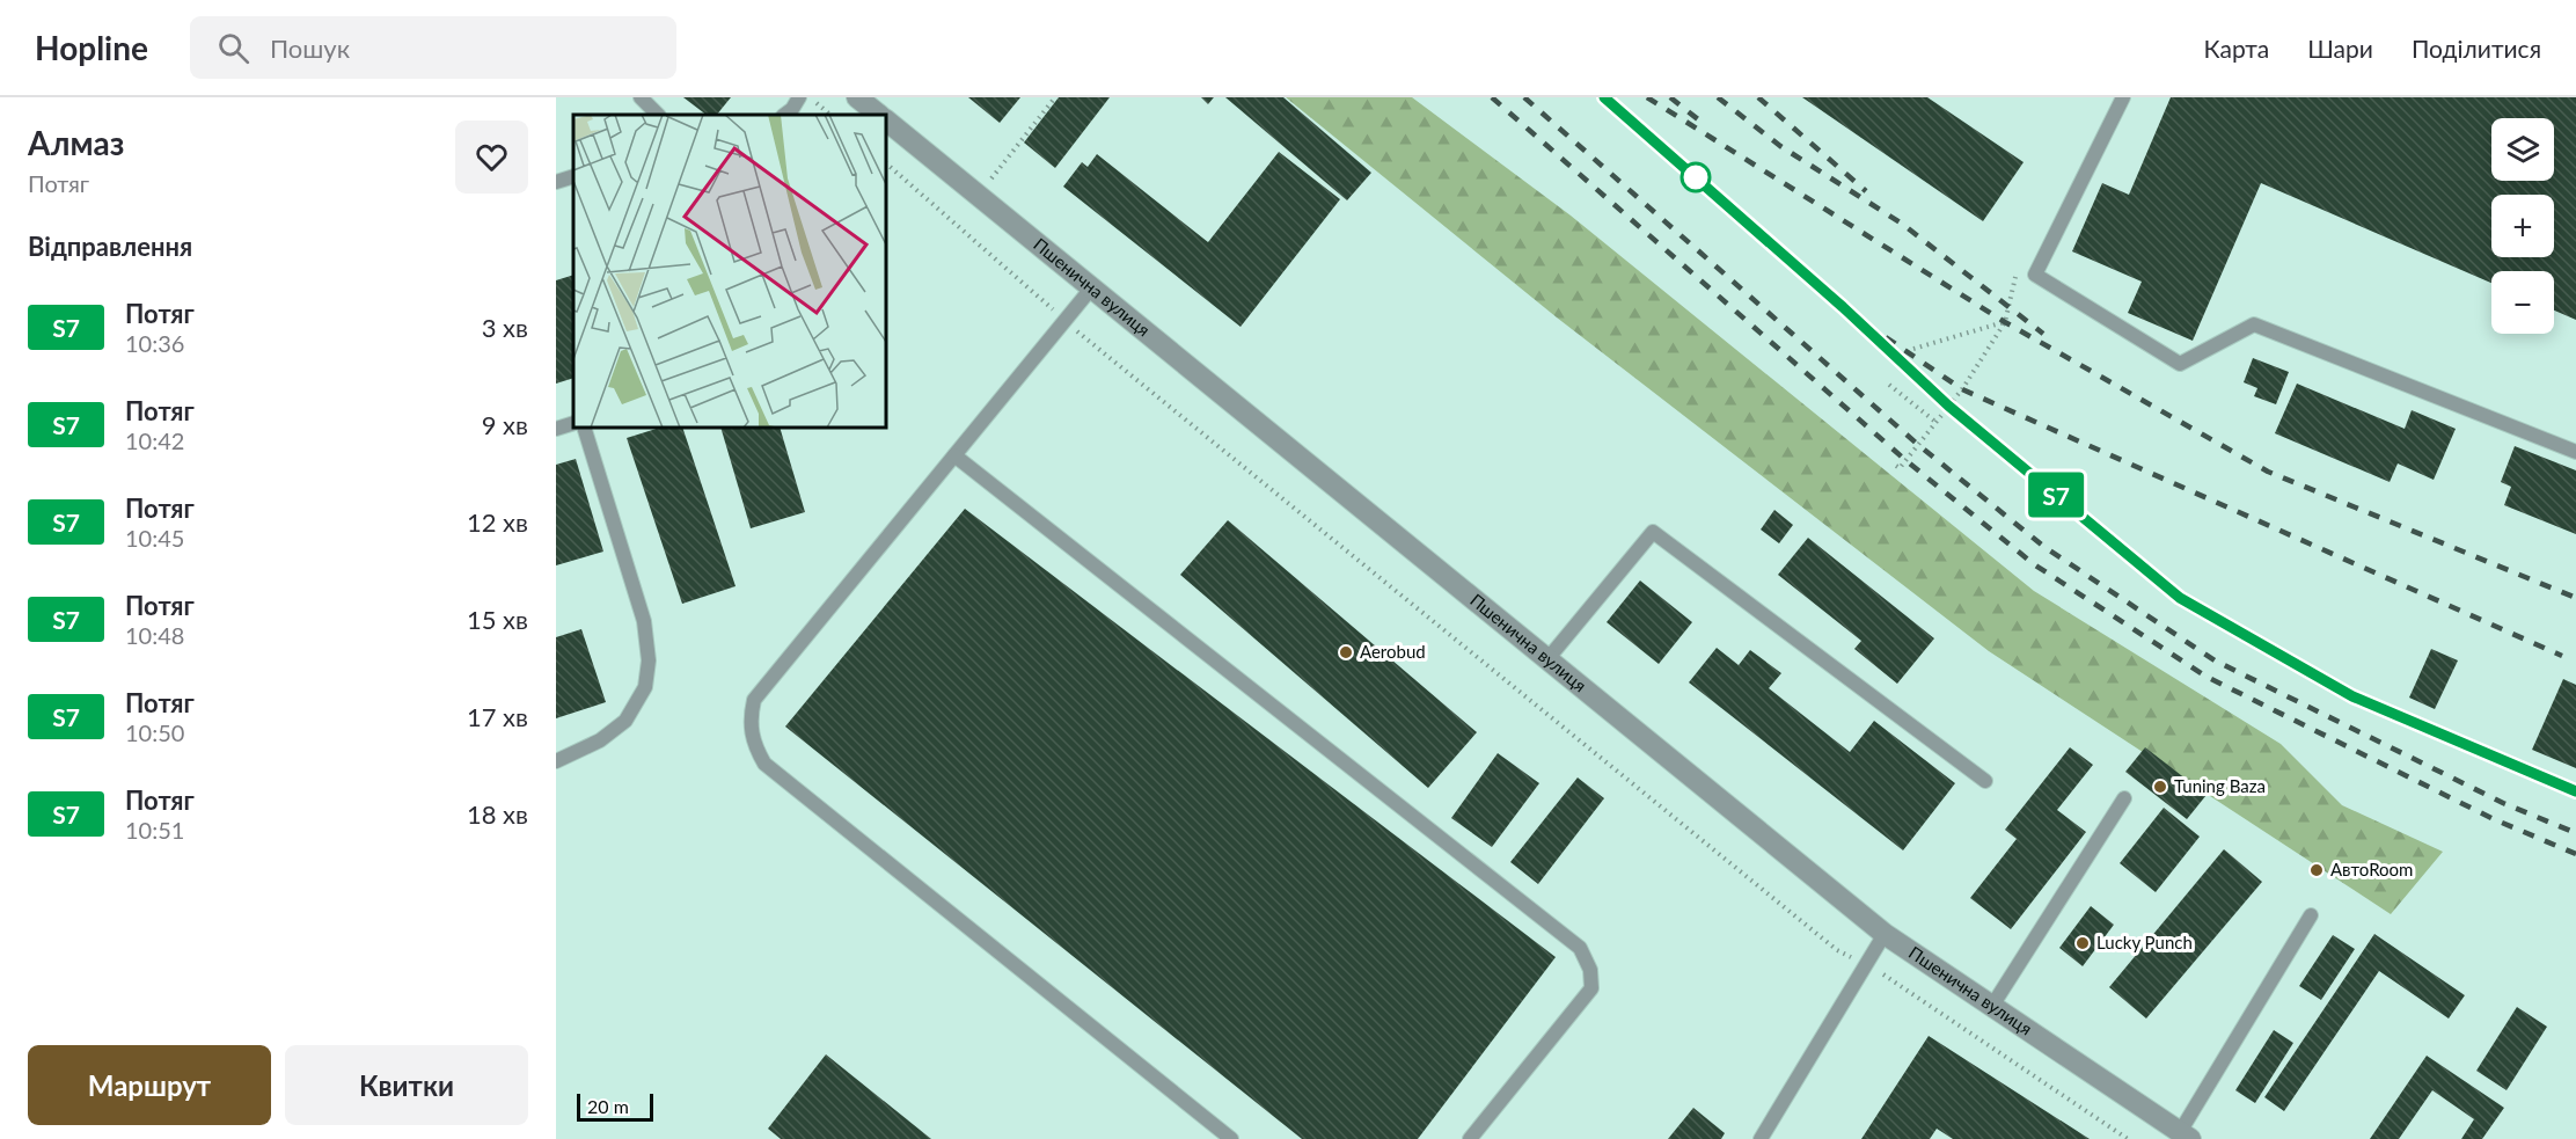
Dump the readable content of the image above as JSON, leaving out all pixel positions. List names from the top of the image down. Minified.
{"streets":{"street":["Пшенична вулиця"]},"places":["Aerobud","Tuning Baza","АвтоRoom","Lucky Punch"],"scale_bar":"20 m","page":{"header":"Hopline","search":"Пошук","nav":["Карта","Шари","Поділитися"],"heading":[["Алмаз","Потяг"],"Відправлення"],"on_map":"S7","map_buttons":["+","−"],"list":[{"mark":"S7","name":"Потяг","note":"10:36","value":"3 хв"},{"mark":"S7","name":"Потяг","note":"10:42","value":"9 хв"},{"mark":"S7","name":"Потяг","note":"10:45","value":"12 хв"},{"mark":"S7","name":"Потяг","note":"10:48","value":"15 хв"},{"mark":"S7","name":"Потяг","note":"10:50","value":"17 хв"},{"mark":"S7","name":"Потяг","note":"10:51","value":"18 хв"}],"buttons":["Маршрут","Квитки"],"scale":"20 m"}}
